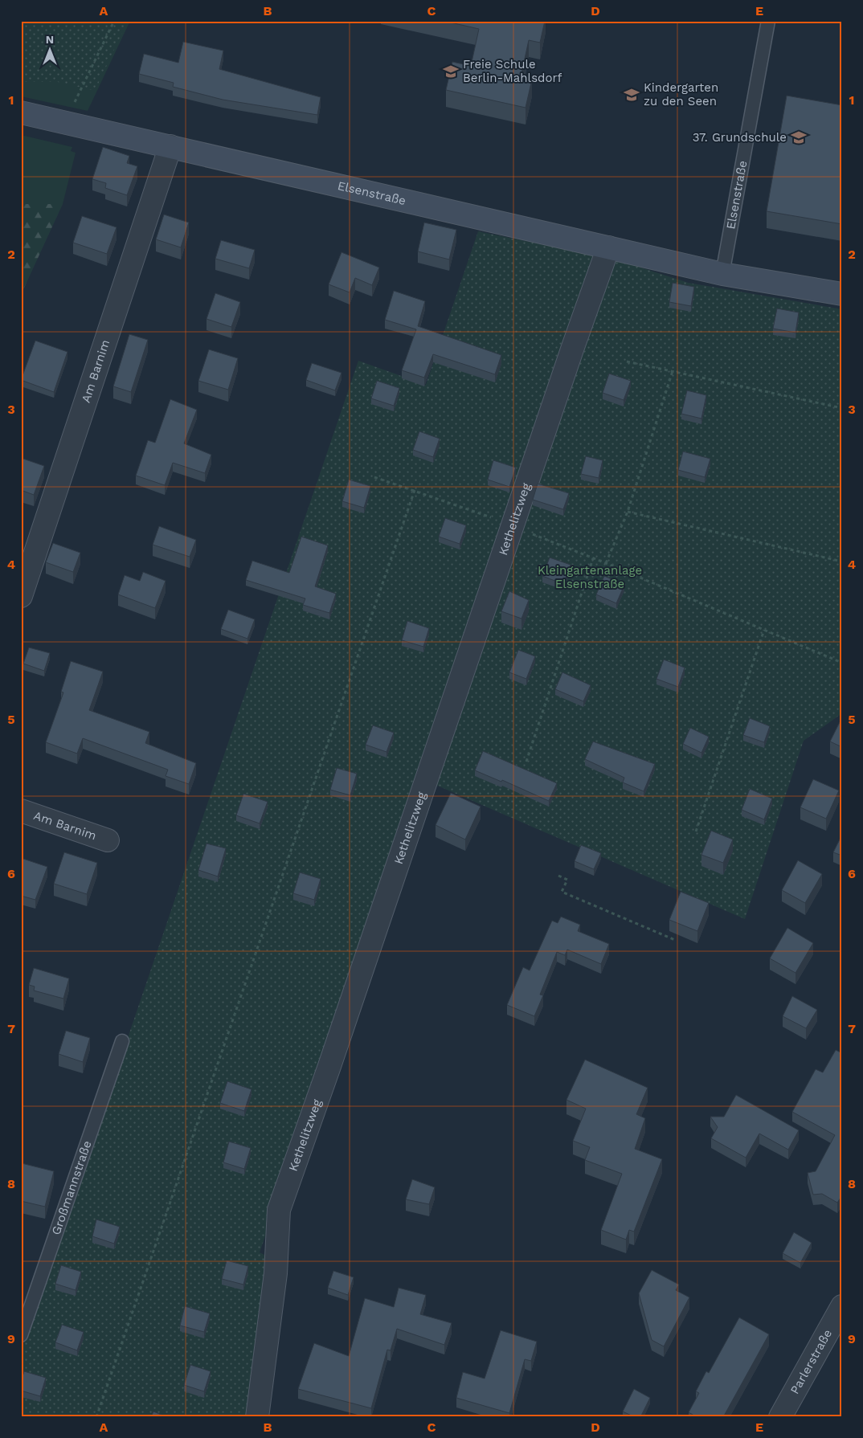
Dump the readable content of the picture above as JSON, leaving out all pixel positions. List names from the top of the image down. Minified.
{"streets":{"street":["Elsenstraße","Am Barnim","Kethelitzweg","Parlerstraße"],"lane":["Großmannstraße"]},"crossings":[["Elsenstraße","Am Barnim"],["Elsenstraße","Kethelitzweg"]],"parks":["Kleingartenanlage Elsenstraße"],"places":{"school or university":["Freie Schule Berlin-Mahlsdorf","Kindergarten zu den Seen","37. Grundschule"]},"north":"top","grid":{"columns":["A","B","C","D","E"],"rows":["1","2","3","4","5","6","7","8","9"]}}
